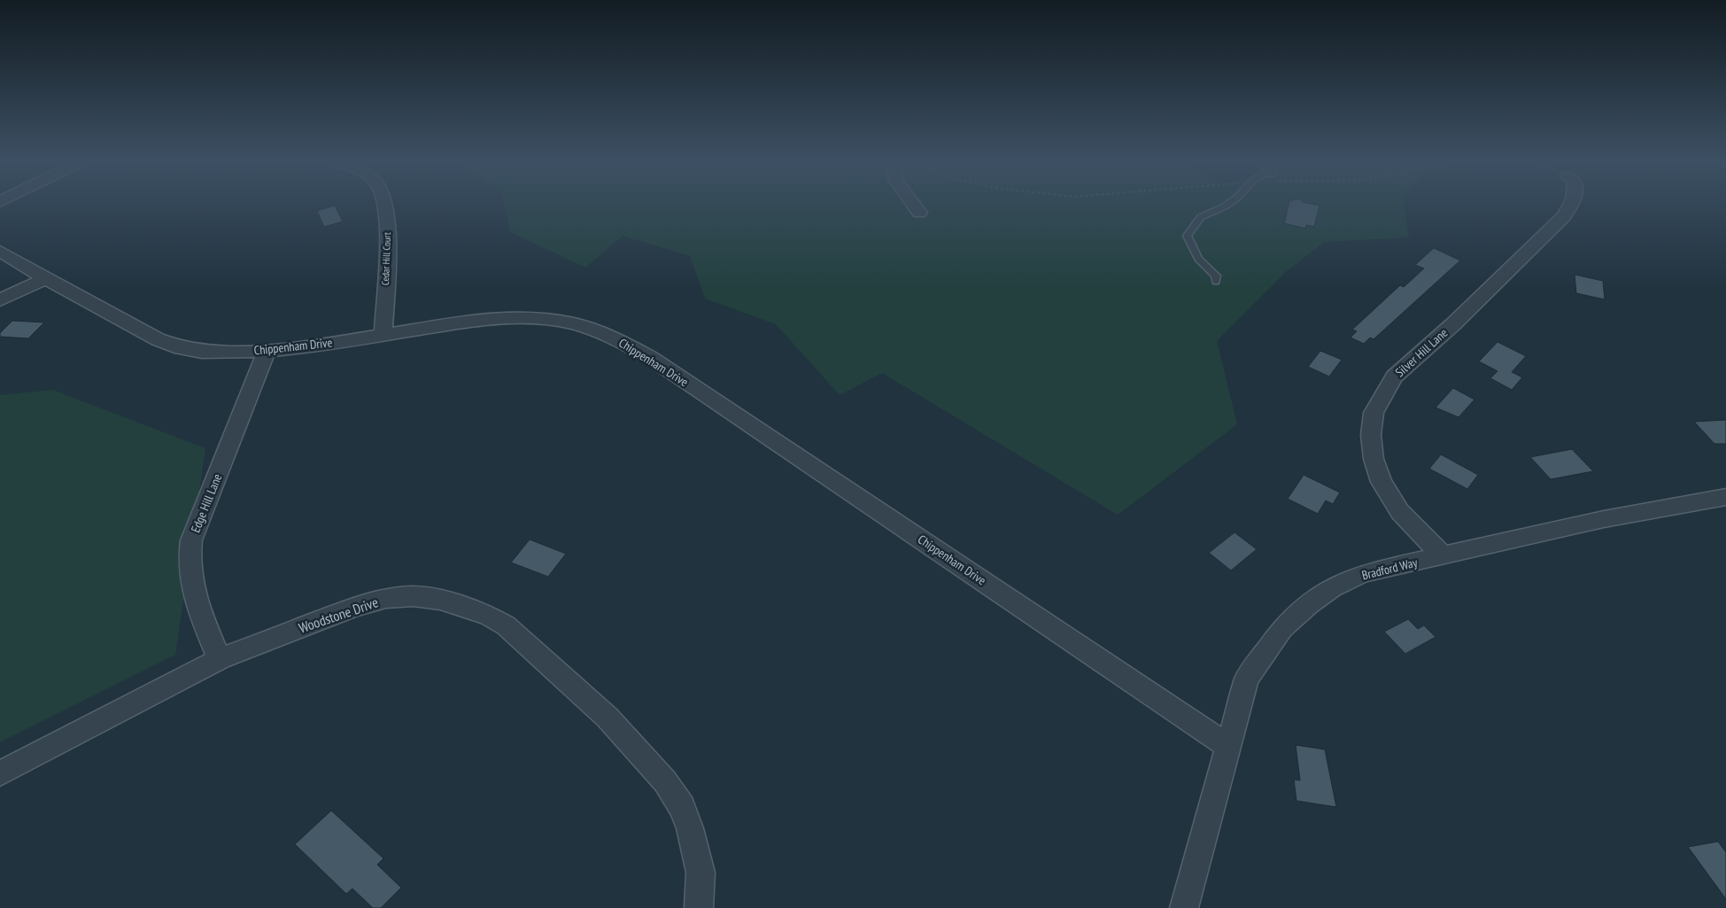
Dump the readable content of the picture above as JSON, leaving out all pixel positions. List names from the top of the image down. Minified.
{"streets":{"street":["Cedar Hill Court","Chippenham Drive","Silver Hill Lane","Edge Hill Lane","Bradford Way","Woodstone Drive"]},"crossings":[["Cedar Hill Court","Chippenham Drive"],["Chippenham Drive","Edge Hill Lane"],["Chippenham Drive","Bradford Way"],["Silver Hill Lane","Bradford Way"],["Edge Hill Lane","Woodstone Drive"]]}
